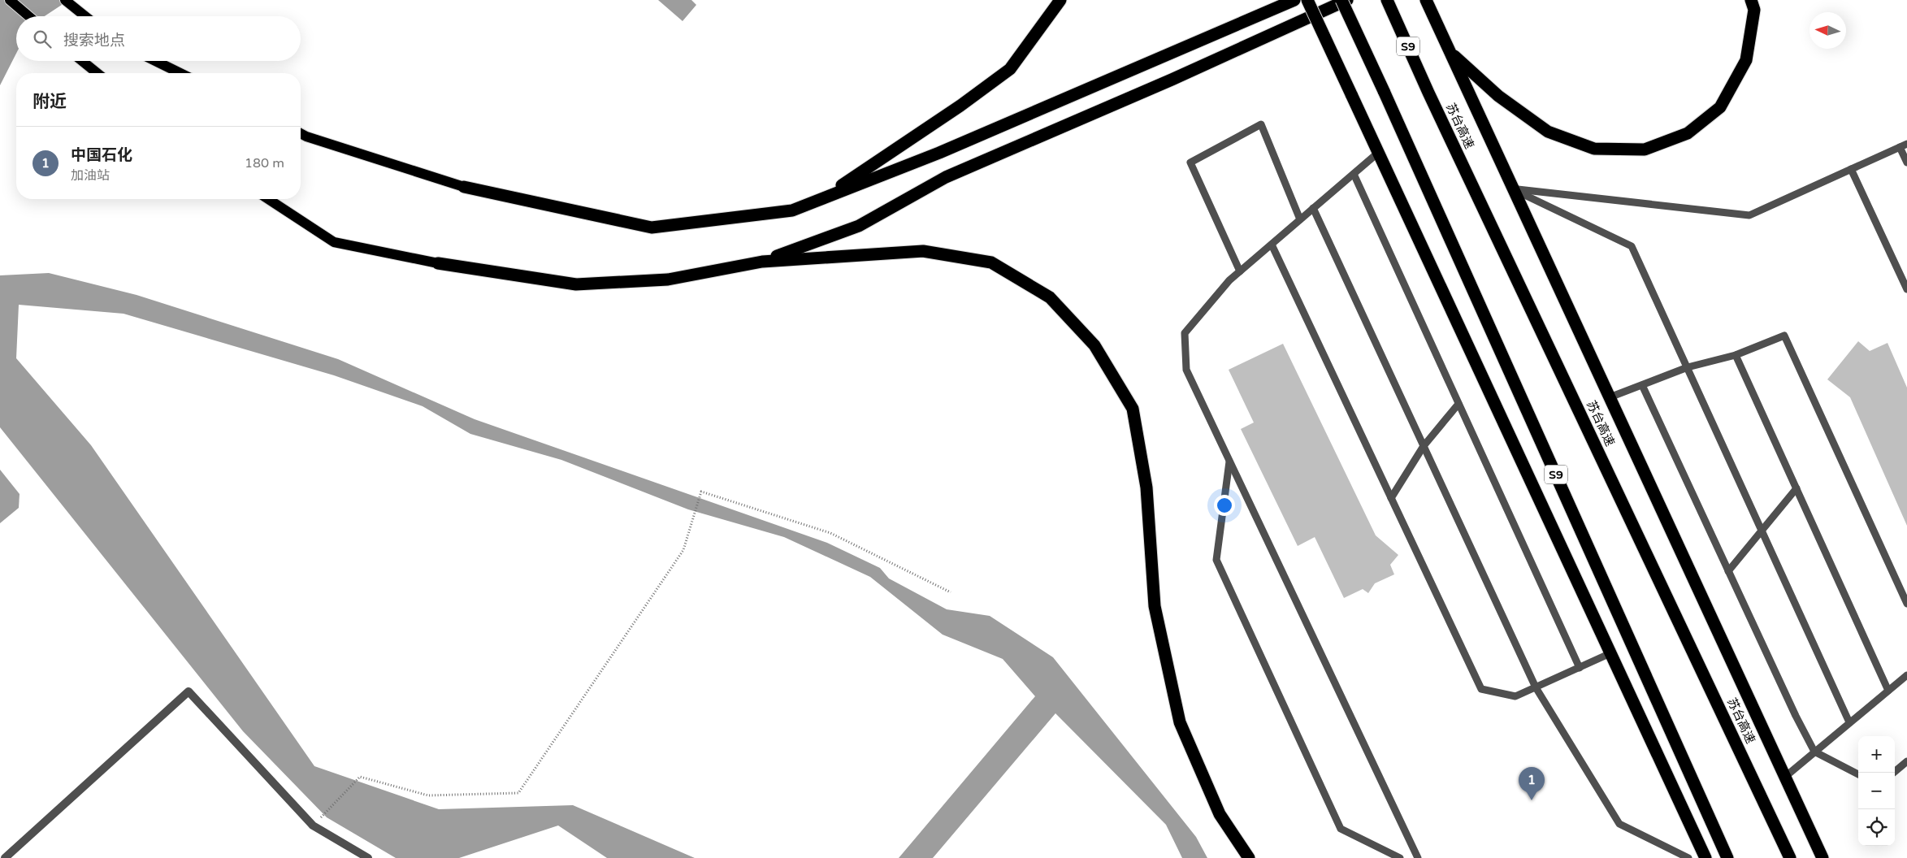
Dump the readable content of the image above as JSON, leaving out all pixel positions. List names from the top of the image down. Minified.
{"streets":{"highway":["S9","苏台高速"]},"north":"left","page":{"search":"搜索地点","heading":"附近","list":[{"mark":"1","name":"中国石化","note":"加油站","value":"180 m"}],"map_buttons":["+","−"],"pins":"1"}}
